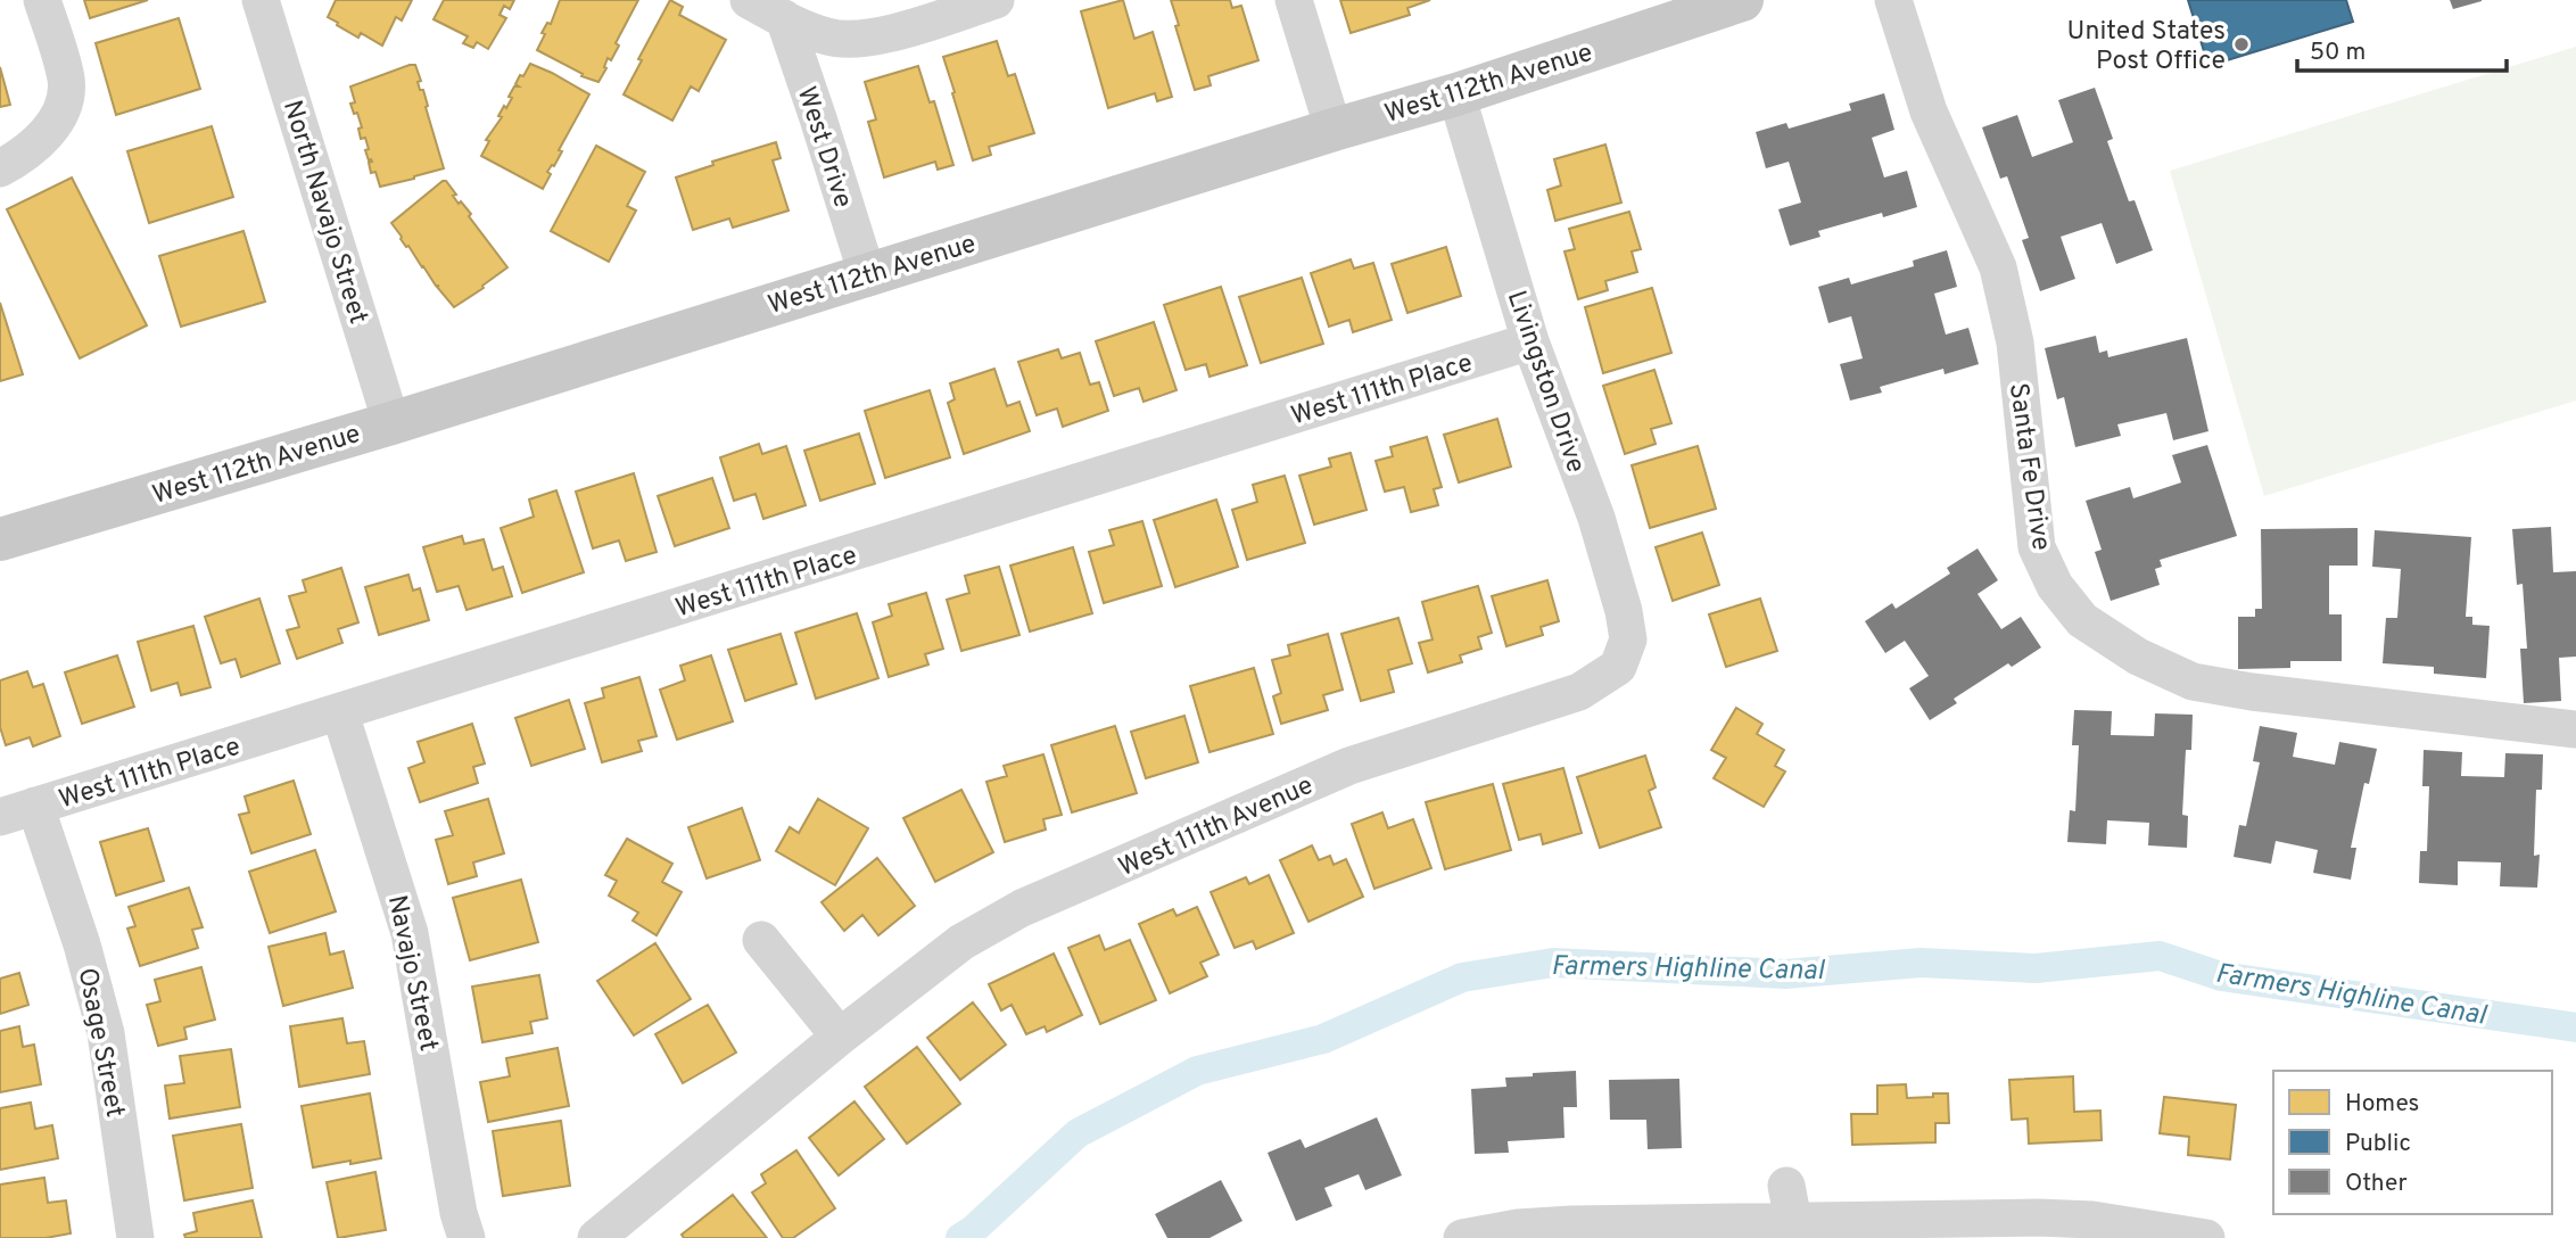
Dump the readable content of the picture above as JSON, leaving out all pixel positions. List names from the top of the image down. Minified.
{"streets":{"main road":["West 112th Avenue"],"street":["West Drive","North Navajo Street","Livingston Drive","West 111th Place","Santa Fe Drive","West 111th Avenue","Navajo Street","Osage Street"]},"crossings":[["West 112th Avenue","West Drive"],["West 112th Avenue","North Navajo Street"],["West 112th Avenue","Livingston Drive"],["Livingston Drive","West 111th Place"],["Livingston Drive","West 111th Avenue"],["West 111th Place","Navajo Street"],["West 111th Place","Osage Street"]],"water":["Farmers Highline Canal"],"places":["United States Post Office"],"legend":["Homes","Public","Other"],"scale_bar":"50 m"}
